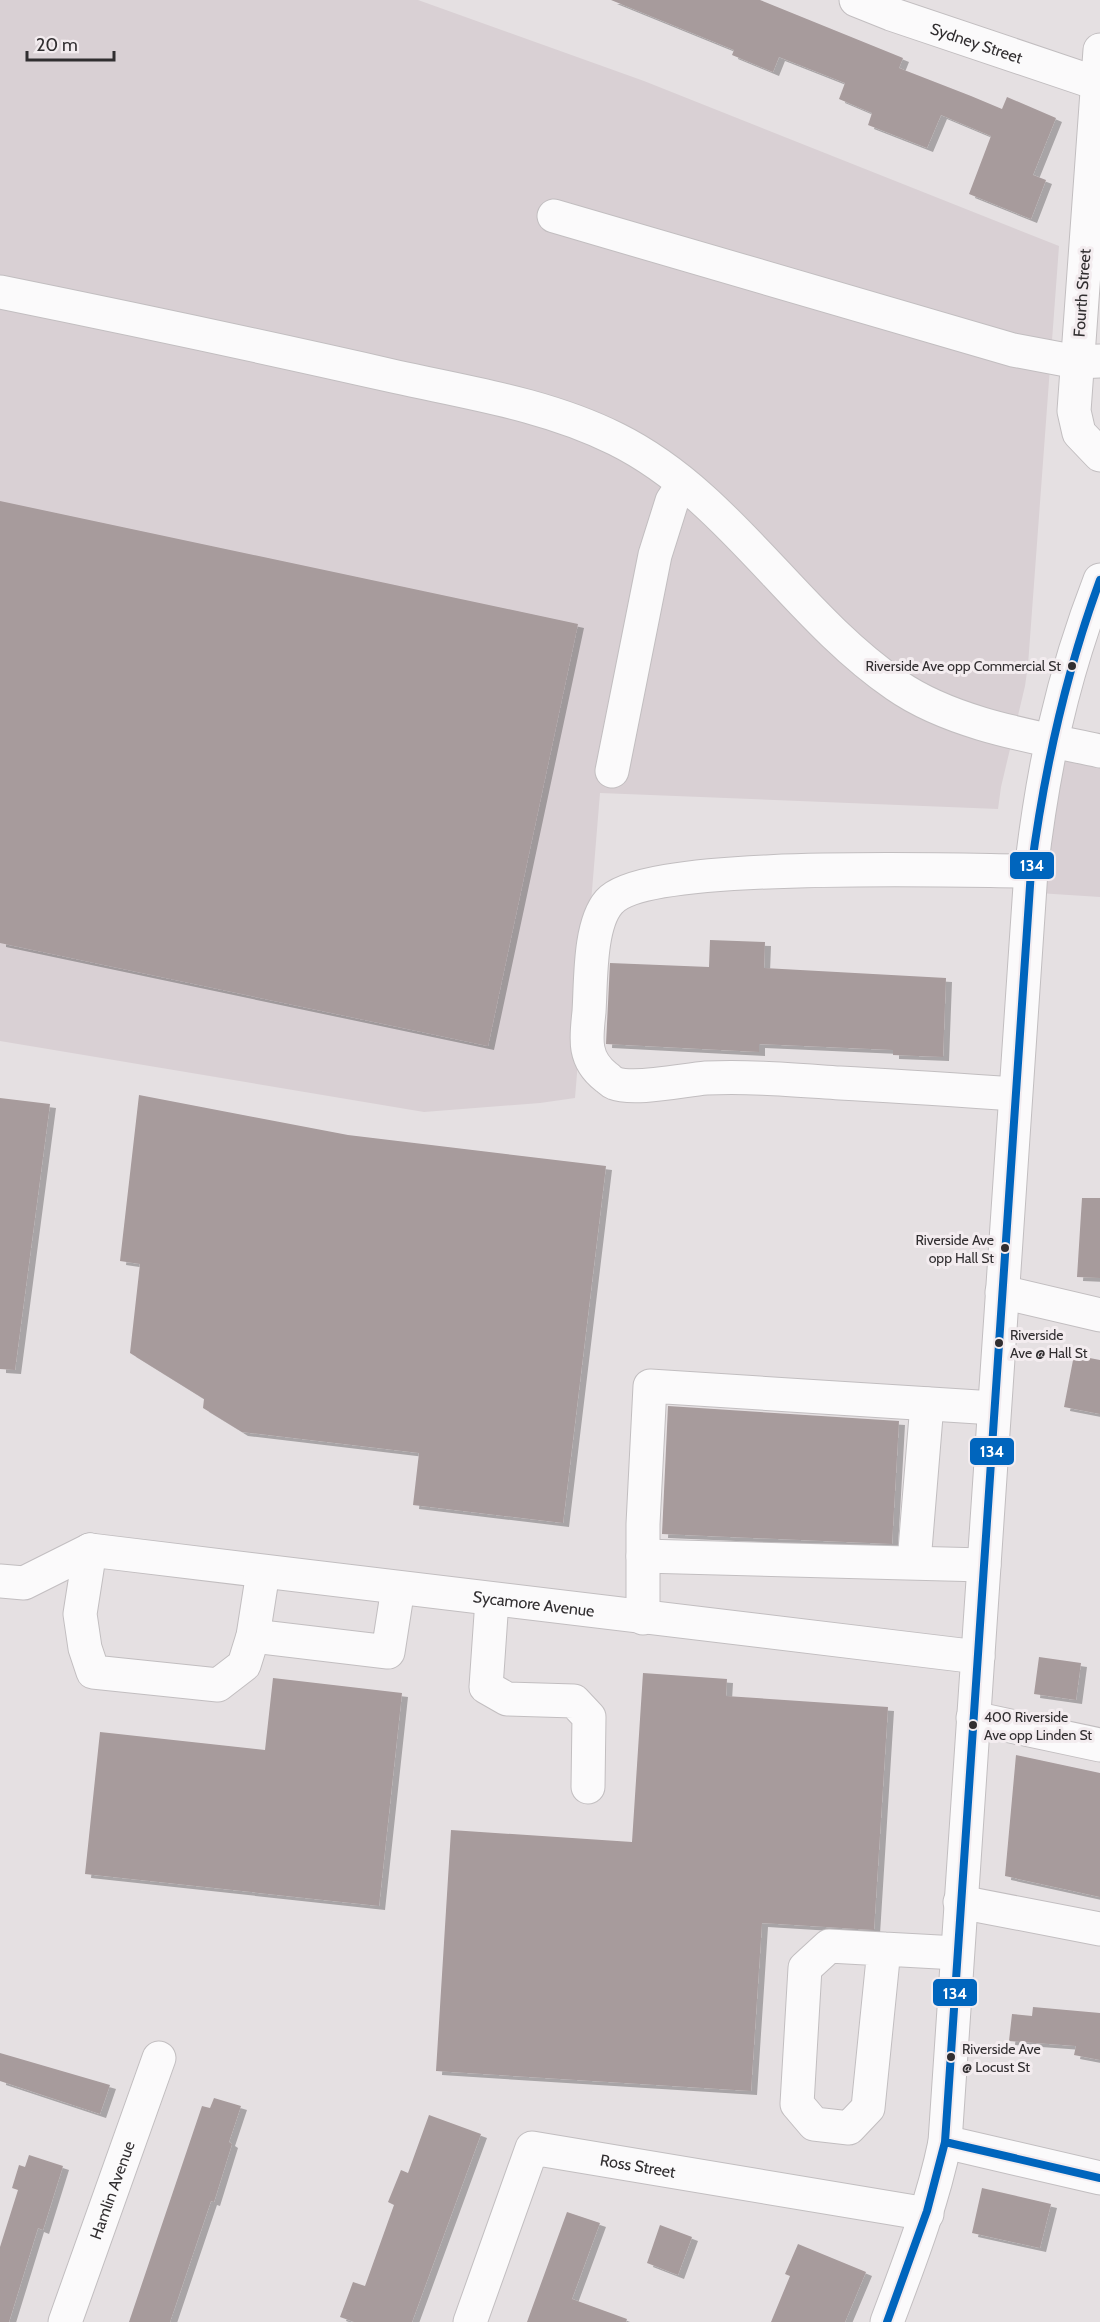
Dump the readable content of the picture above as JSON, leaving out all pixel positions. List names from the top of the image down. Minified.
{"streets":{"street":["Sydney Street","Fourth Street","Sycamore Avenue","Ross Street","Hamlin Avenue"]},"crossings":[["Sydney Street","Fourth Street"]],"places":["Riverside Ave opp Commercial St","Riverside Ave opp Hall St","Riverside Ave @ Hall St","400 Riverside Ave opp Linden St","Riverside Ave @ Locust St"],"lines":["transit line 134"],"scale_bar":"20 m"}
